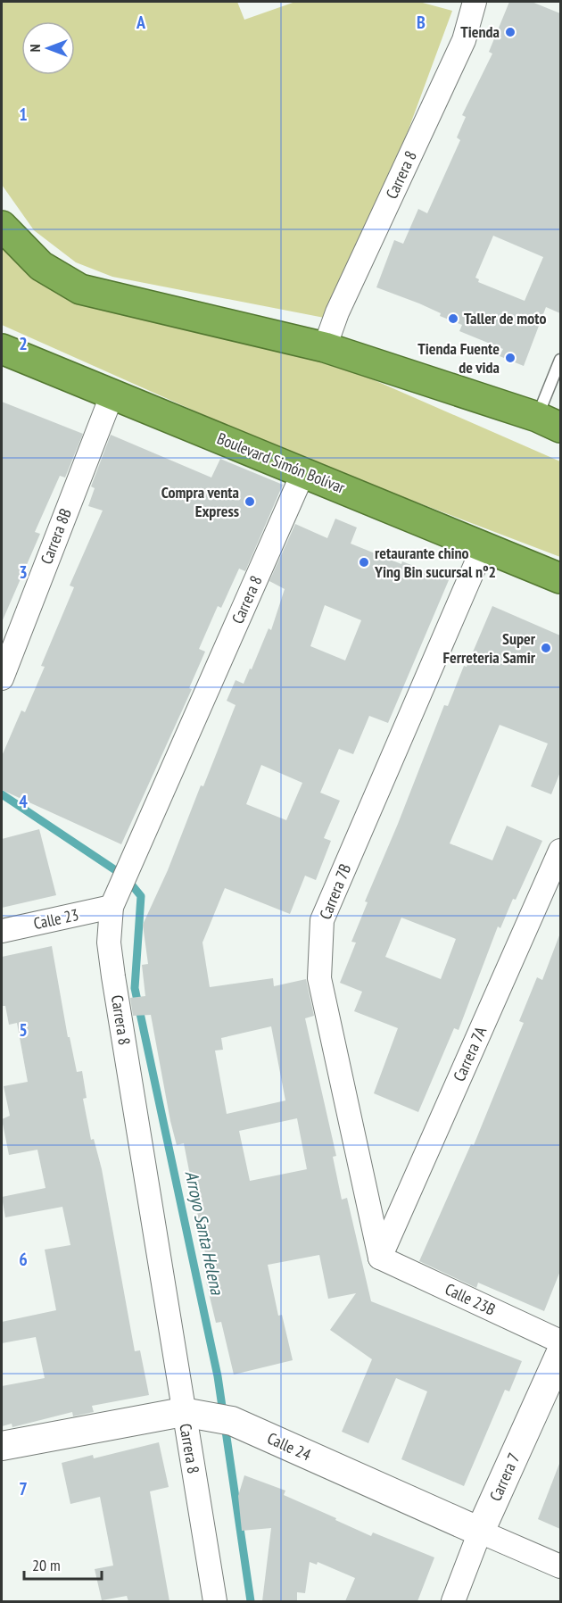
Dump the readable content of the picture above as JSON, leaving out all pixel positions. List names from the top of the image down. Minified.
{"streets":{"highway":["Boulevard Simón Bolívar"],"street":["Carrera 8","Carrera 8B","Carrera 7B","Calle 23","Carrera 7A","Calle 23B","Calle 24","Carrera 7"]},"crossings":[["Carrera 8","Boulevard Simón Bolívar"],["Carrera 8","Calle 23"],["Carrera 8","Calle 24"],["Boulevard Simón Bolívar","Carrera 8B"],["Boulevard Simón Bolívar","Carrera 7B"],["Carrera 7B","Carrera 7A"],["Carrera 7B","Calle 23B"],["Carrera 7A","Calle 23B"],["Calle 24","Carrera 7"]],"water":["Arroyo Santa Helena"],"places":["Tienda","Taller de moto","Tienda Fuente de vida","Compra venta Express","retaurante chino Ying Bin sucursal nº2","Super Ferreteria Samir"],"scale_bar":"20 m","north":"left","grid":{"columns":["A","B"],"rows":["1","2","3","4","5","6","7"]}}
